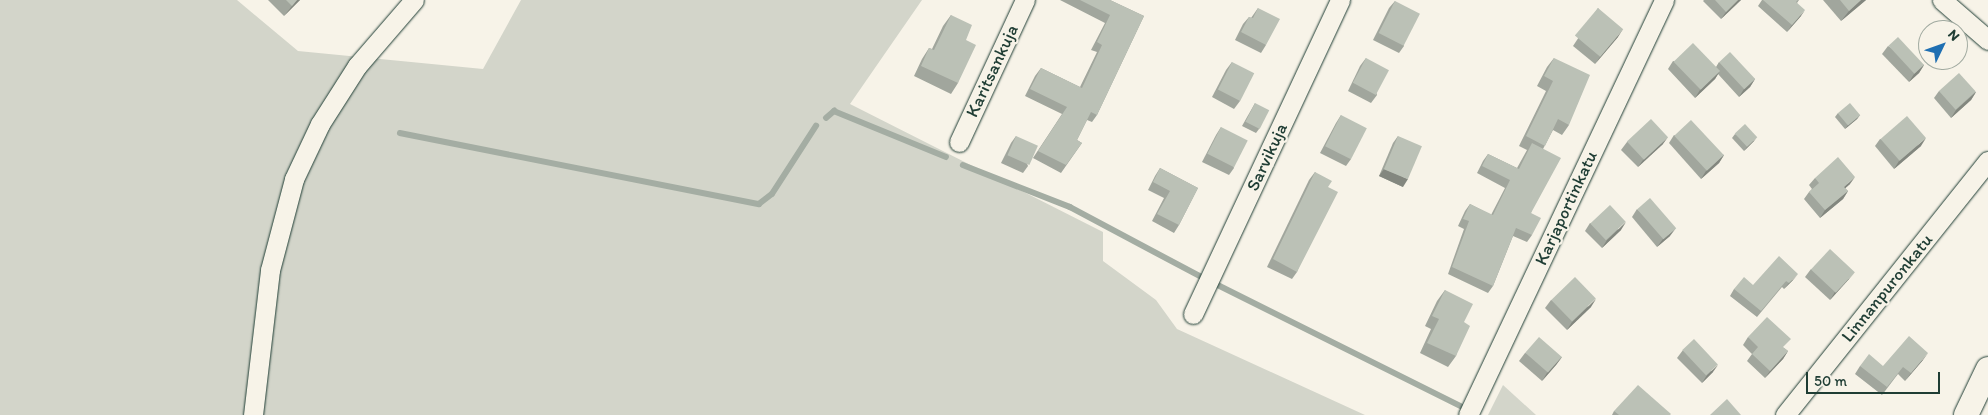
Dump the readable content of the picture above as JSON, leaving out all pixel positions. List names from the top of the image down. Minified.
{"streets":{"street":["Karitsankuja","Sarvikuja","Karjaportinkatu","Linnanpuronkatu"]},"scale_bar":"50 m","north":"top right"}
